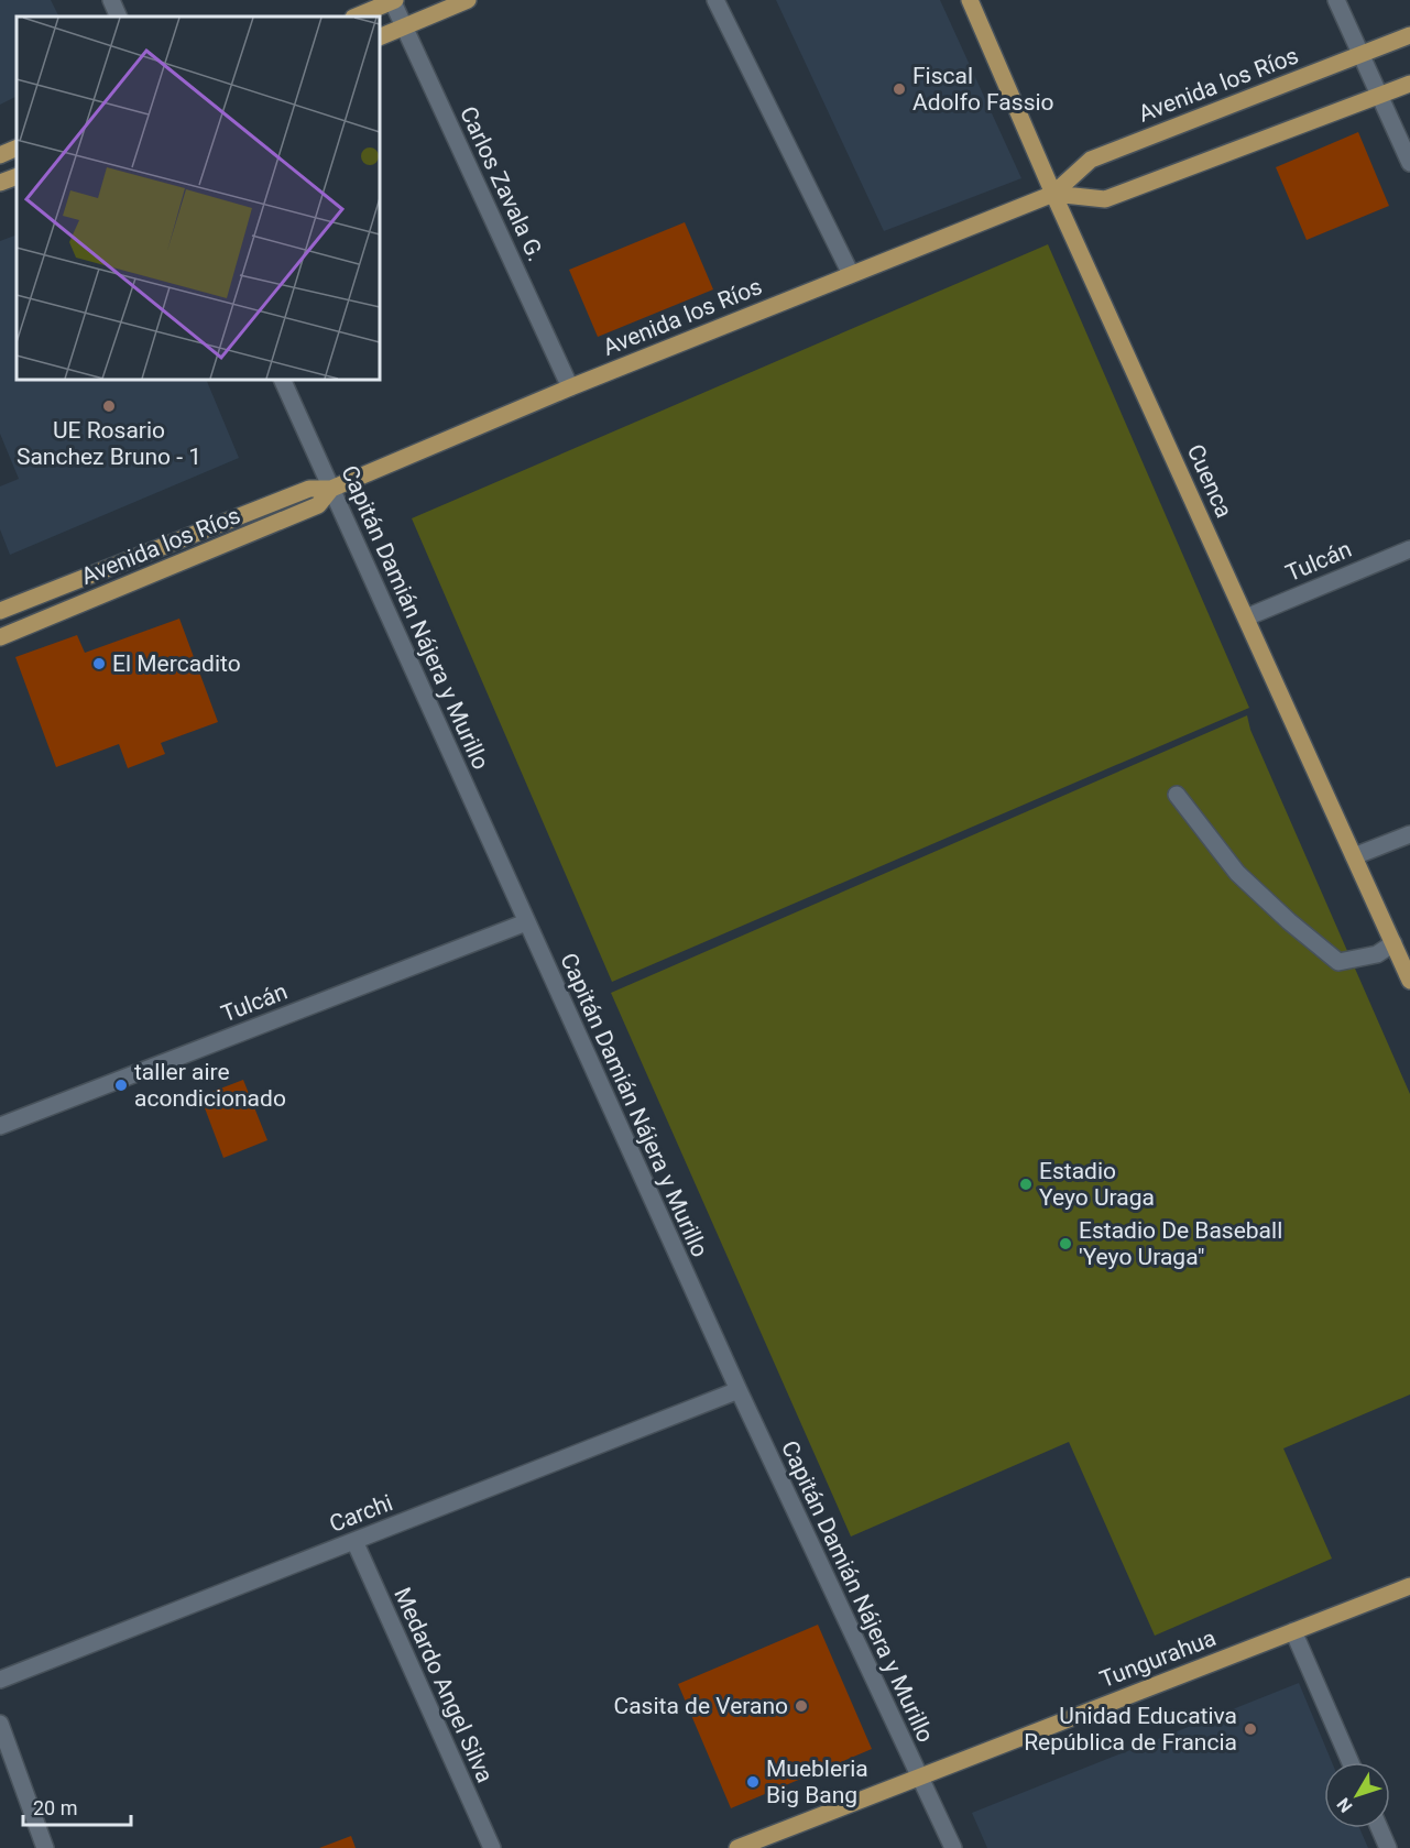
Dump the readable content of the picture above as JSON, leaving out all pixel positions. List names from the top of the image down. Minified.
{"streets":{"main road":["Avenida los Ríos","Cuenca","Tungurahua"],"street":["Carlos Zavala G.","Tulcán","Capitán Damián Nájera y Murillo","Carchi","Medardo Angel Silva"]},"crossings":[["Avenida los Ríos","Carlos Zavala G."],["Avenida los Ríos","Cuenca"],["Avenida los Ríos","Capitán Damián Nájera y Murillo"],["Cuenca","Tulcán"],["Tulcán","Capitán Damián Nájera y Murillo"],["Capitán Damián Nájera y Murillo","Carchi"],["Capitán Damián Nájera y Murillo","Tungurahua"],["Carchi","Medardo Angel Silva"]],"places":["Fiscal Adolfo Fassio","UE Rosario Sanchez Bruno - 1","El Mercadito","taller aire acondicionado","Estadio Yeyo Uraga","Estadio De Baseball 'Yeyo Uraga\"","Casita de Verano","Unidad Educativa República de Francia","Muebleria Big Bang"],"scale_bar":"20 m","north":"bottom left"}
